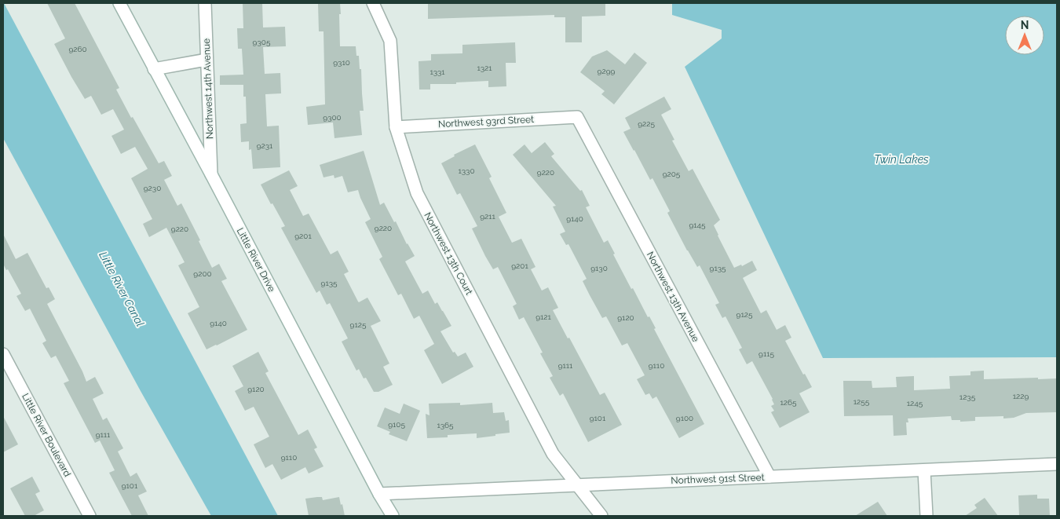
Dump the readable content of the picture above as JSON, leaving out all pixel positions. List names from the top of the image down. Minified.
{"streets":{"street":["Northwest 14th Avenue","Northwest 93rd Street","Northwest 13th Court","Little River Drive","Northwest 13th Avenue","Little River Boulevard","Northwest 91st Street"]},"crossings":[["Northwest 14th Avenue","Little River Drive"],["Northwest 93rd Street","Northwest 13th Court"],["Northwest 93rd Street","Northwest 13th Avenue"],["Northwest 13th Court","Northwest 91st Street"],["Little River Drive","Northwest 91st Street"],["Northwest 13th Avenue","Northwest 91st Street"]],"water":["Twin Lakes","Little River Canal"],"house_numbers":["9305","9260","9310","1321","9299","1331","9300","9225","9231","1330","9220","9205","9230","9211","9140","9145","9220","9220","9201","9201","9130","9135","9200","9135","9125","9121","9120","9140","9125","9115","9111","9110","9120","1229","1235","1255","1265","1245","9101","9100","9105","1365","9111","9110","9101"],"north":"top"}
